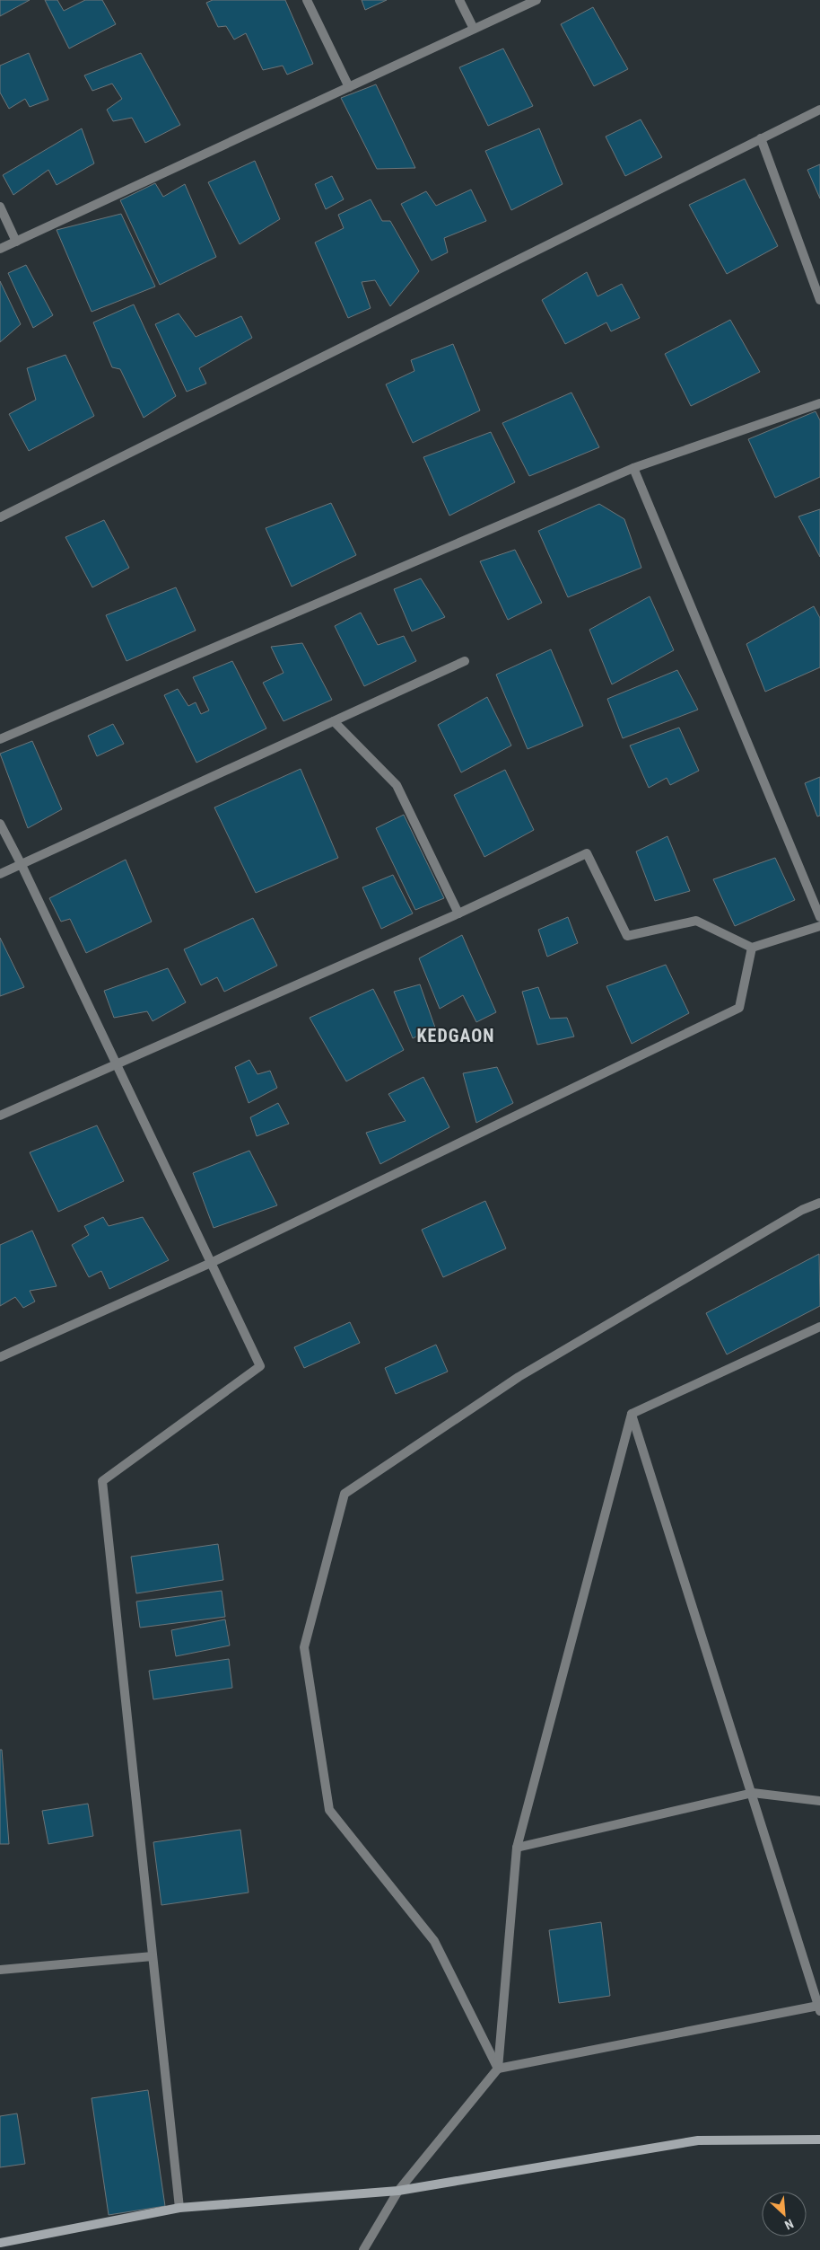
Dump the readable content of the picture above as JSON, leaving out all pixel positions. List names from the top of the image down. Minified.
{"districts":["KEDGAON"],"north":"bottom right"}
